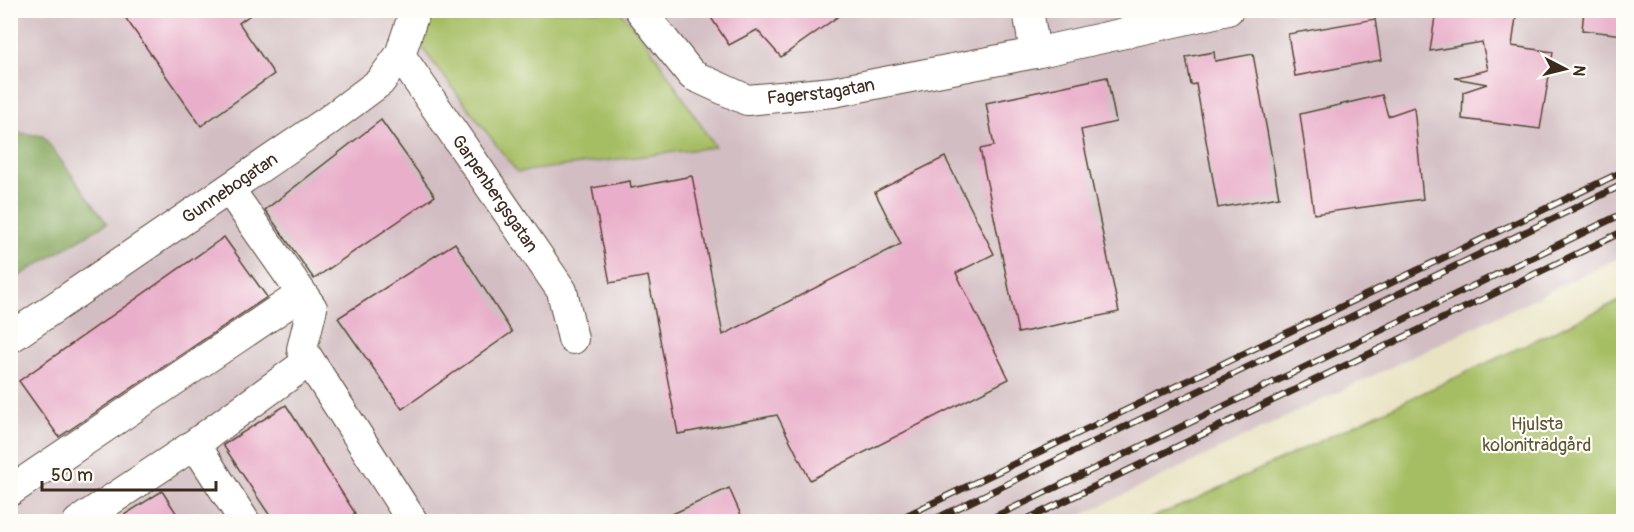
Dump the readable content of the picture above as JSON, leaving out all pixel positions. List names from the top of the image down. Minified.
{"streets":{"street":["Fagerstagatan","Gunnebogatan","Garpenbergsgatan"]},"crossings":[["Gunnebogatan","Garpenbergsgatan"]],"parks":["Hjulsta koloniträdgård"],"scale_bar":"50 m","north":"right"}
